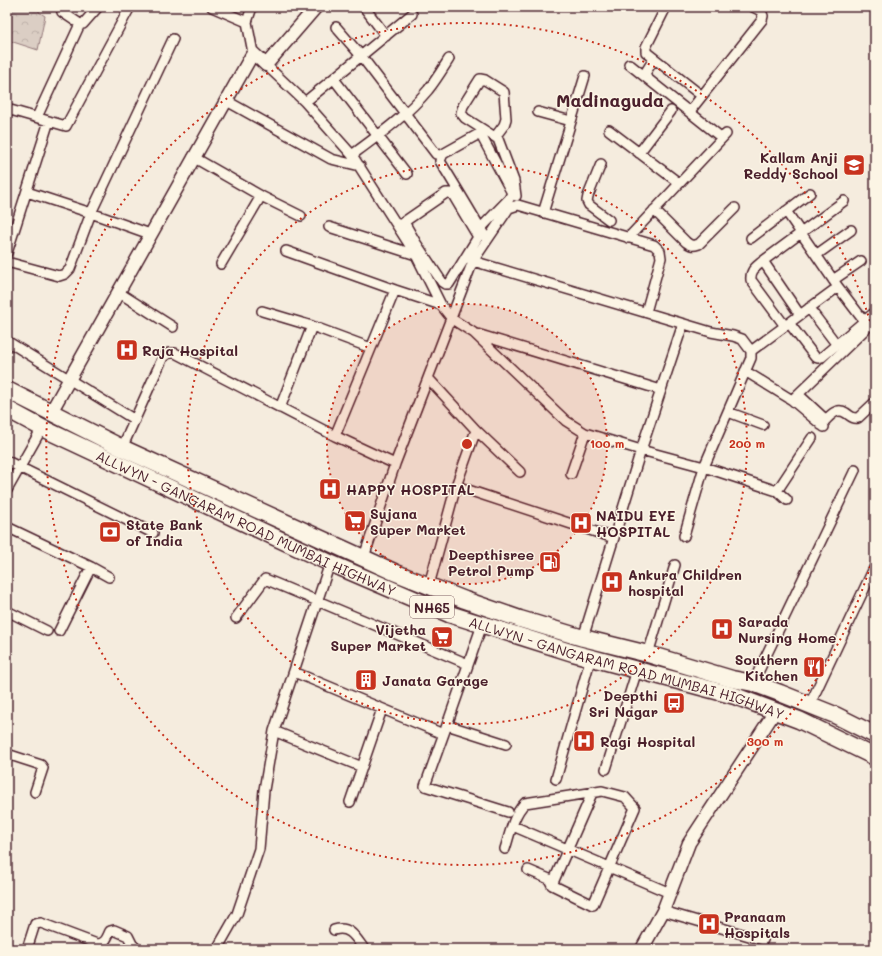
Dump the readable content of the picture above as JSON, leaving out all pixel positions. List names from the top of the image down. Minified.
{"streets":{"highway":["ALLWYN - GANGARAM ROAD MUMBAI HIGHWAY","NH65"]},"districts":["Madinaguda"],"places":{"school or university":["Kallam Anji Reddy School"],"hospital":["Raja Hospital","HAPPY HOSPITAL","NAIDU EYE HOSPITAL","Ankura Children hospital","Sarada Nursing Home","Ragi Hospital","Pranaam Hospitals"],"supermarket":["Sujana Super Market","Vijetha Super Market"],"bank":["State Bank of India"],"fuel station":["Deepthisree Petrol Pump"],"restaurant":["Southern Kitchen"],"building":["Janata Garage"],"bus stop":["Deepthi Sri Nagar"]},"rings":["100 m","200 m","300 m"]}
